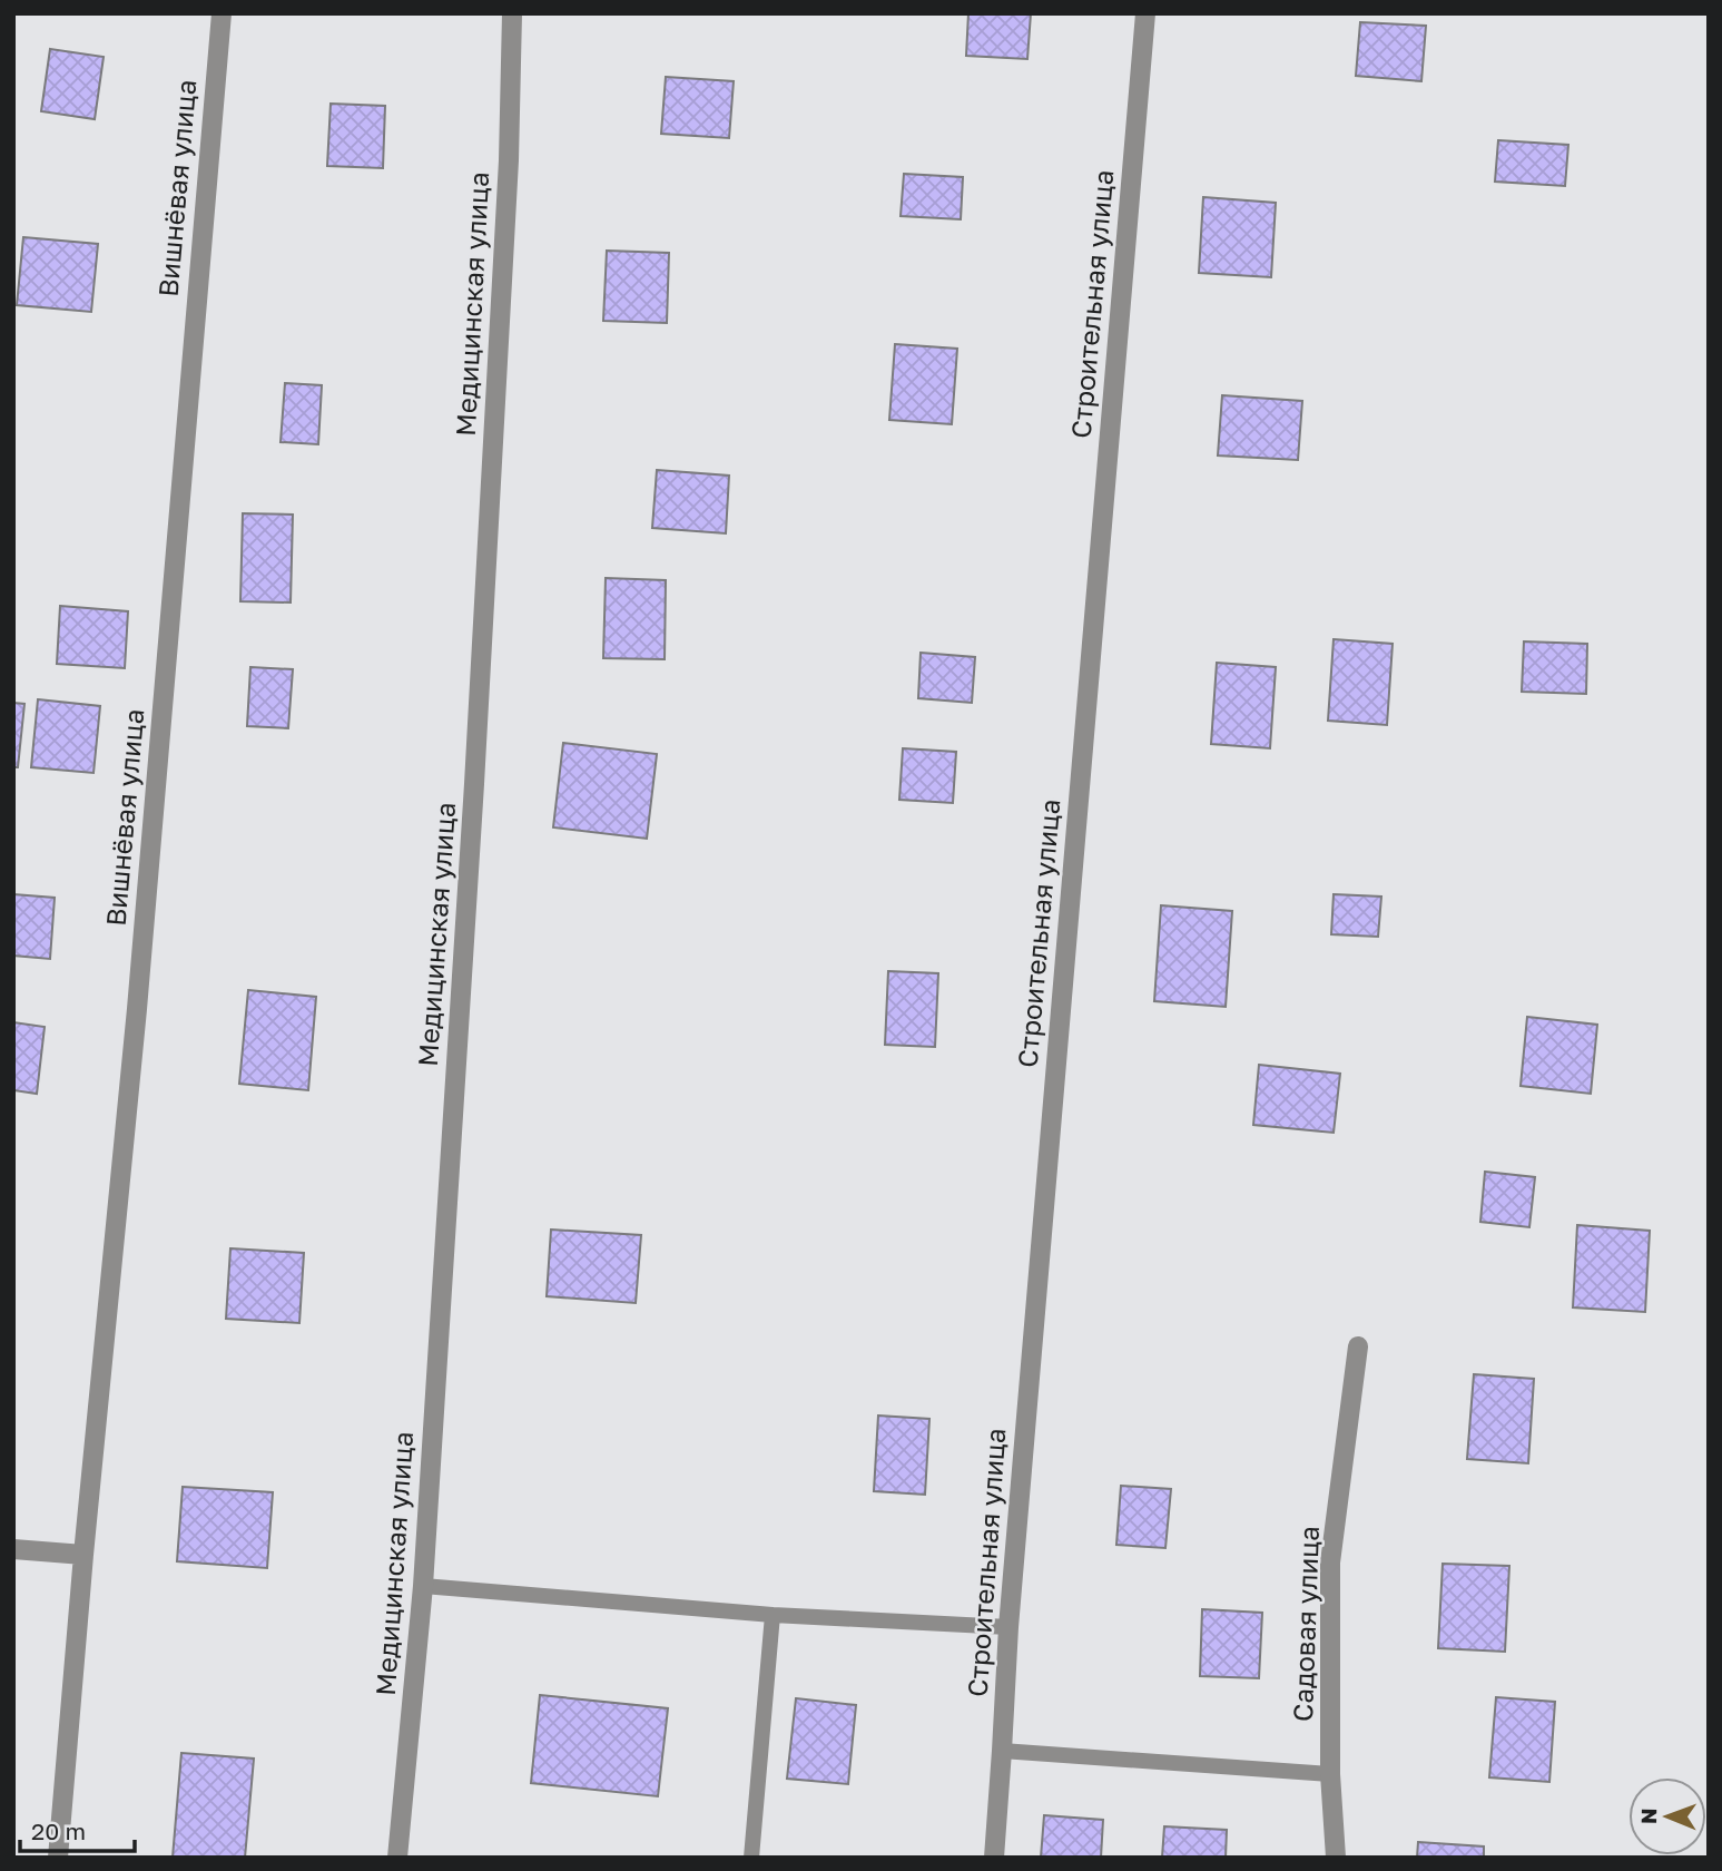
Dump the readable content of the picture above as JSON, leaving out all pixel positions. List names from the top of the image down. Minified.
{"streets":{"street":["Вишнёвая улица","Медицинская улица","Строительная улица","Садовая улица"]},"scale_bar":"20 m","north":"left"}
